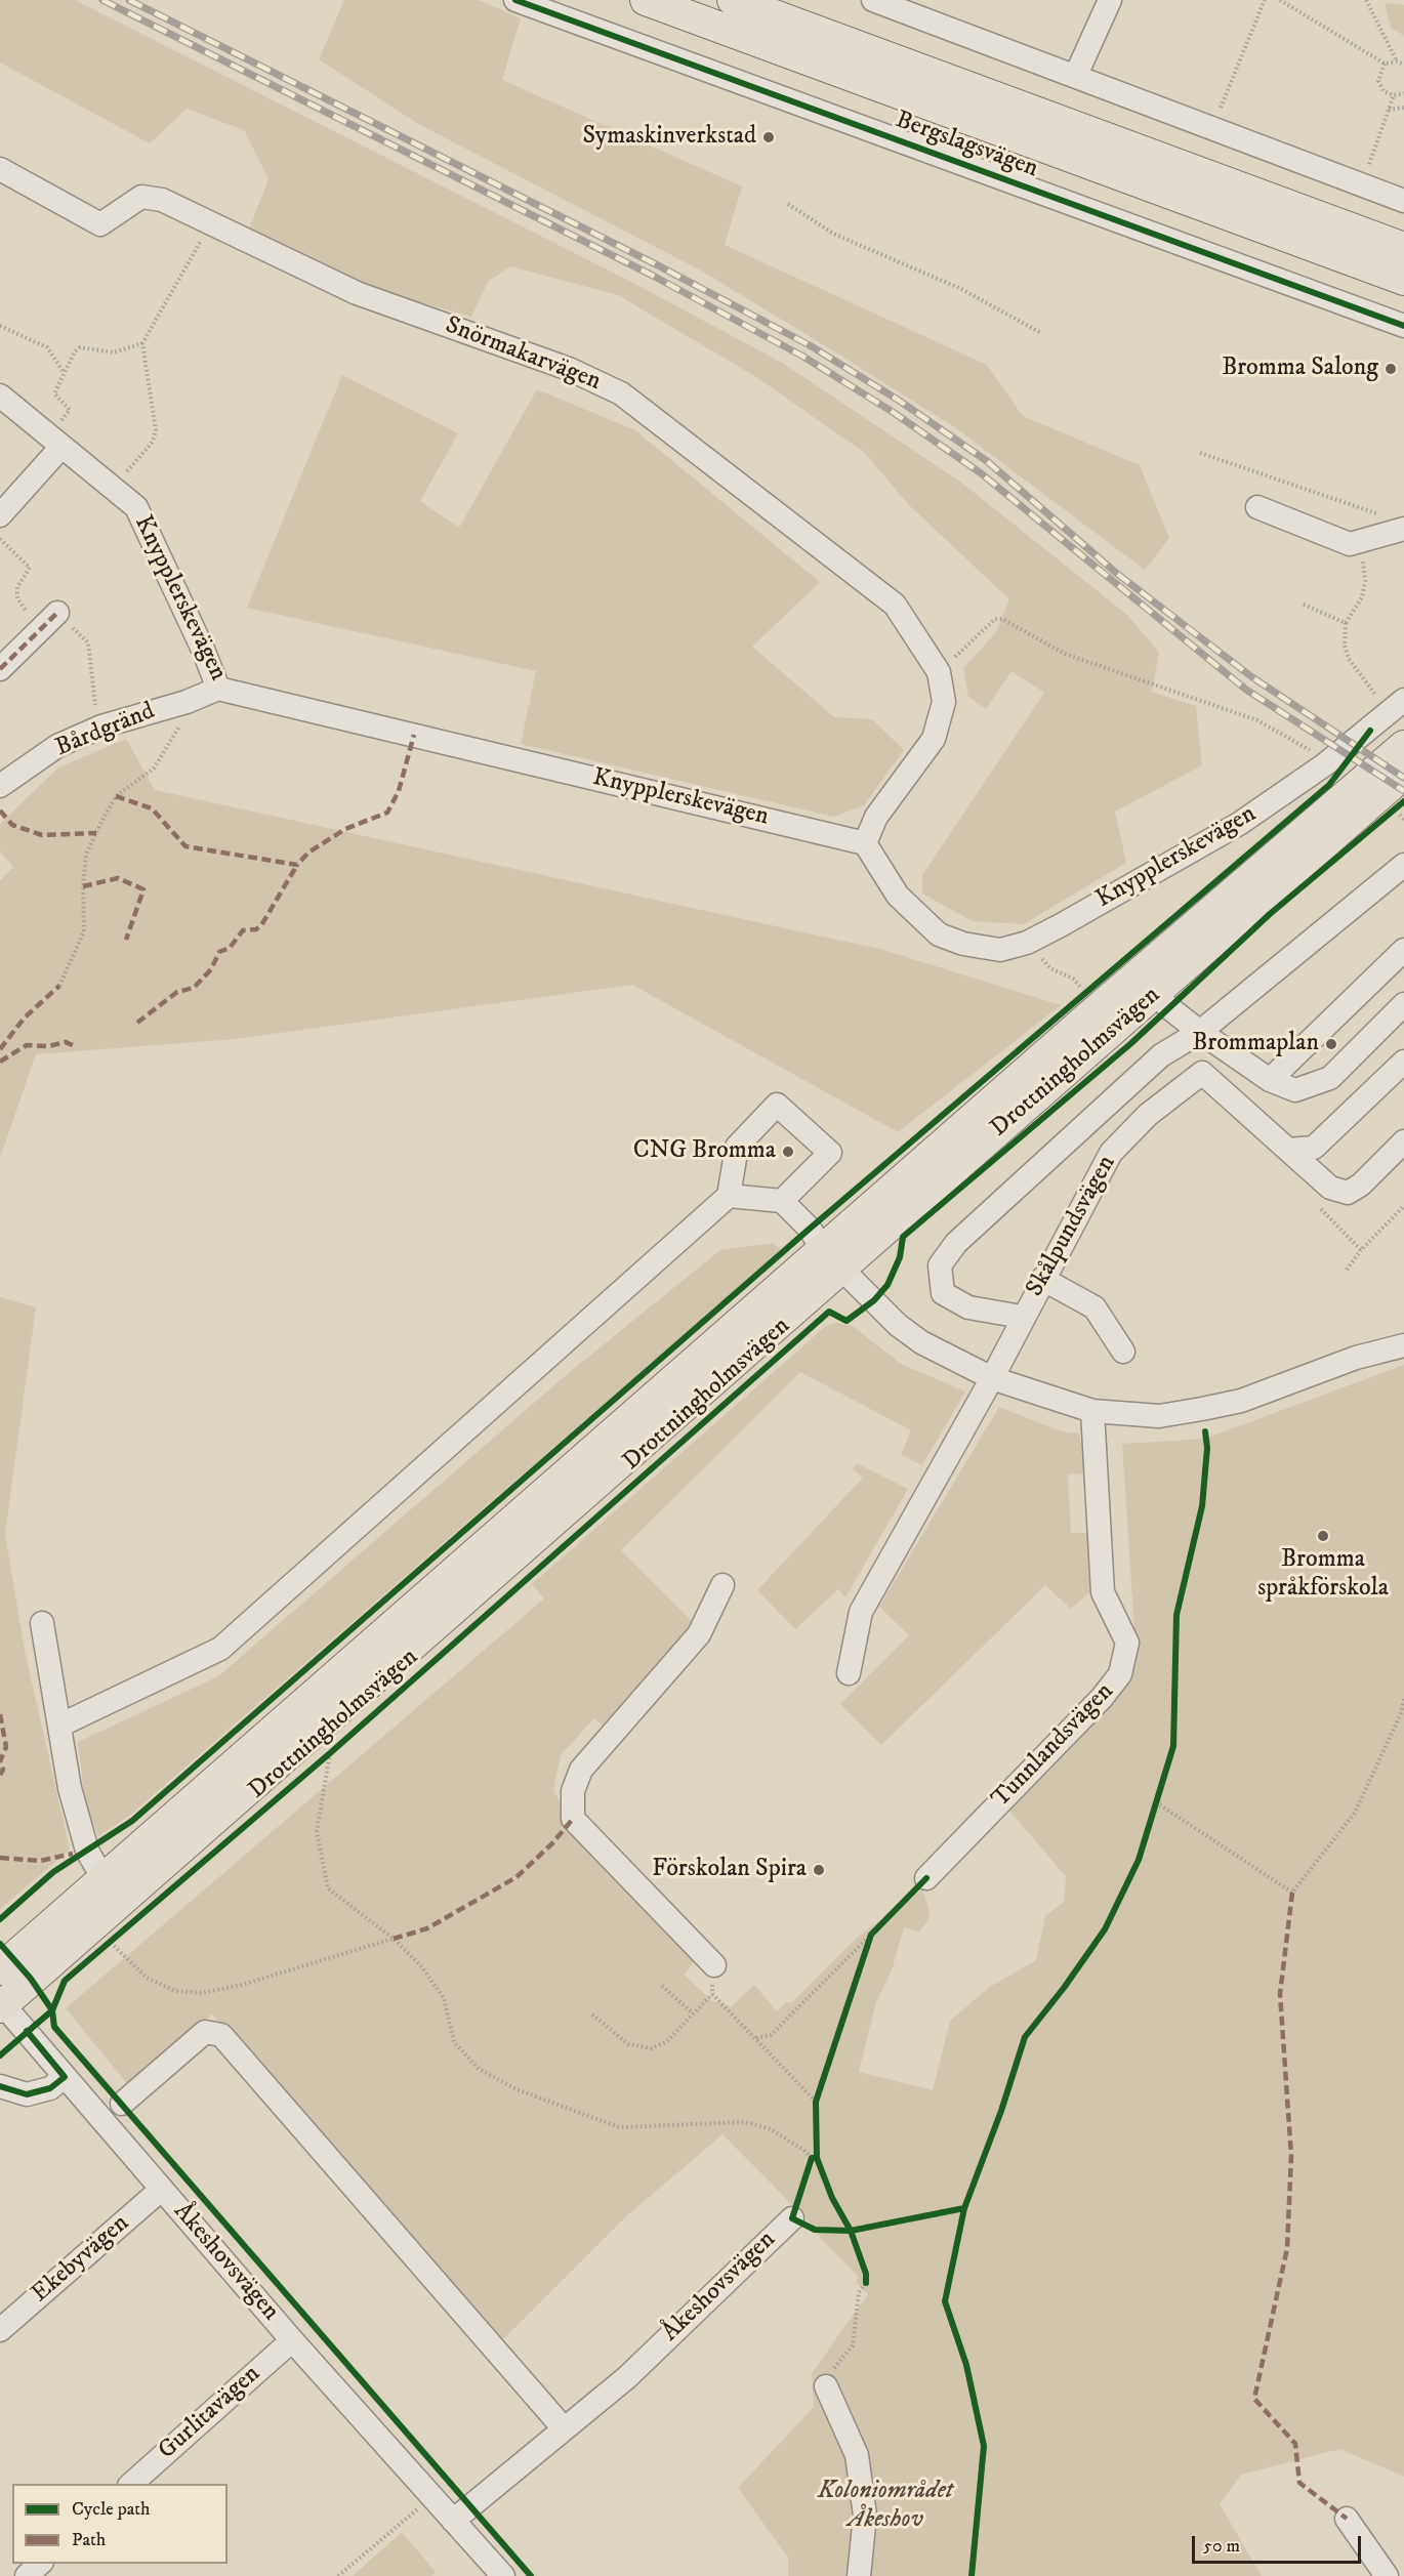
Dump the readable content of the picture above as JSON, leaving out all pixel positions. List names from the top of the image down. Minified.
{"streets":{"main road":["Bergslagsvägen","Drottningholmsvägen"],"street":["Snörmakarvägen","Knypplerskevägen","Bårdgränd","Skålpundsvägen","Tunnlandsvägen","Ekebyvägen","Åkeshovsvägen","Gurlitavägen"]},"crossings":[["Snörmakarvägen","Knypplerskevägen"],["Knypplerskevägen","Bårdgränd"],["Drottningholmsvägen","Åkeshovsvägen"],["Ekebyvägen","Åkeshovsvägen"],["Åkeshovsvägen","Gurlitavägen"]],"parks":["Koloniområdet Åkeshov"],"places":["Symaskinverkstad","Bromma Salong","Brommaplan","CNG Bromma","Bromma språkförskola","Förskolan Spira"],"legend":["Cycle path","Path"],"scale_bar":"50 m"}
